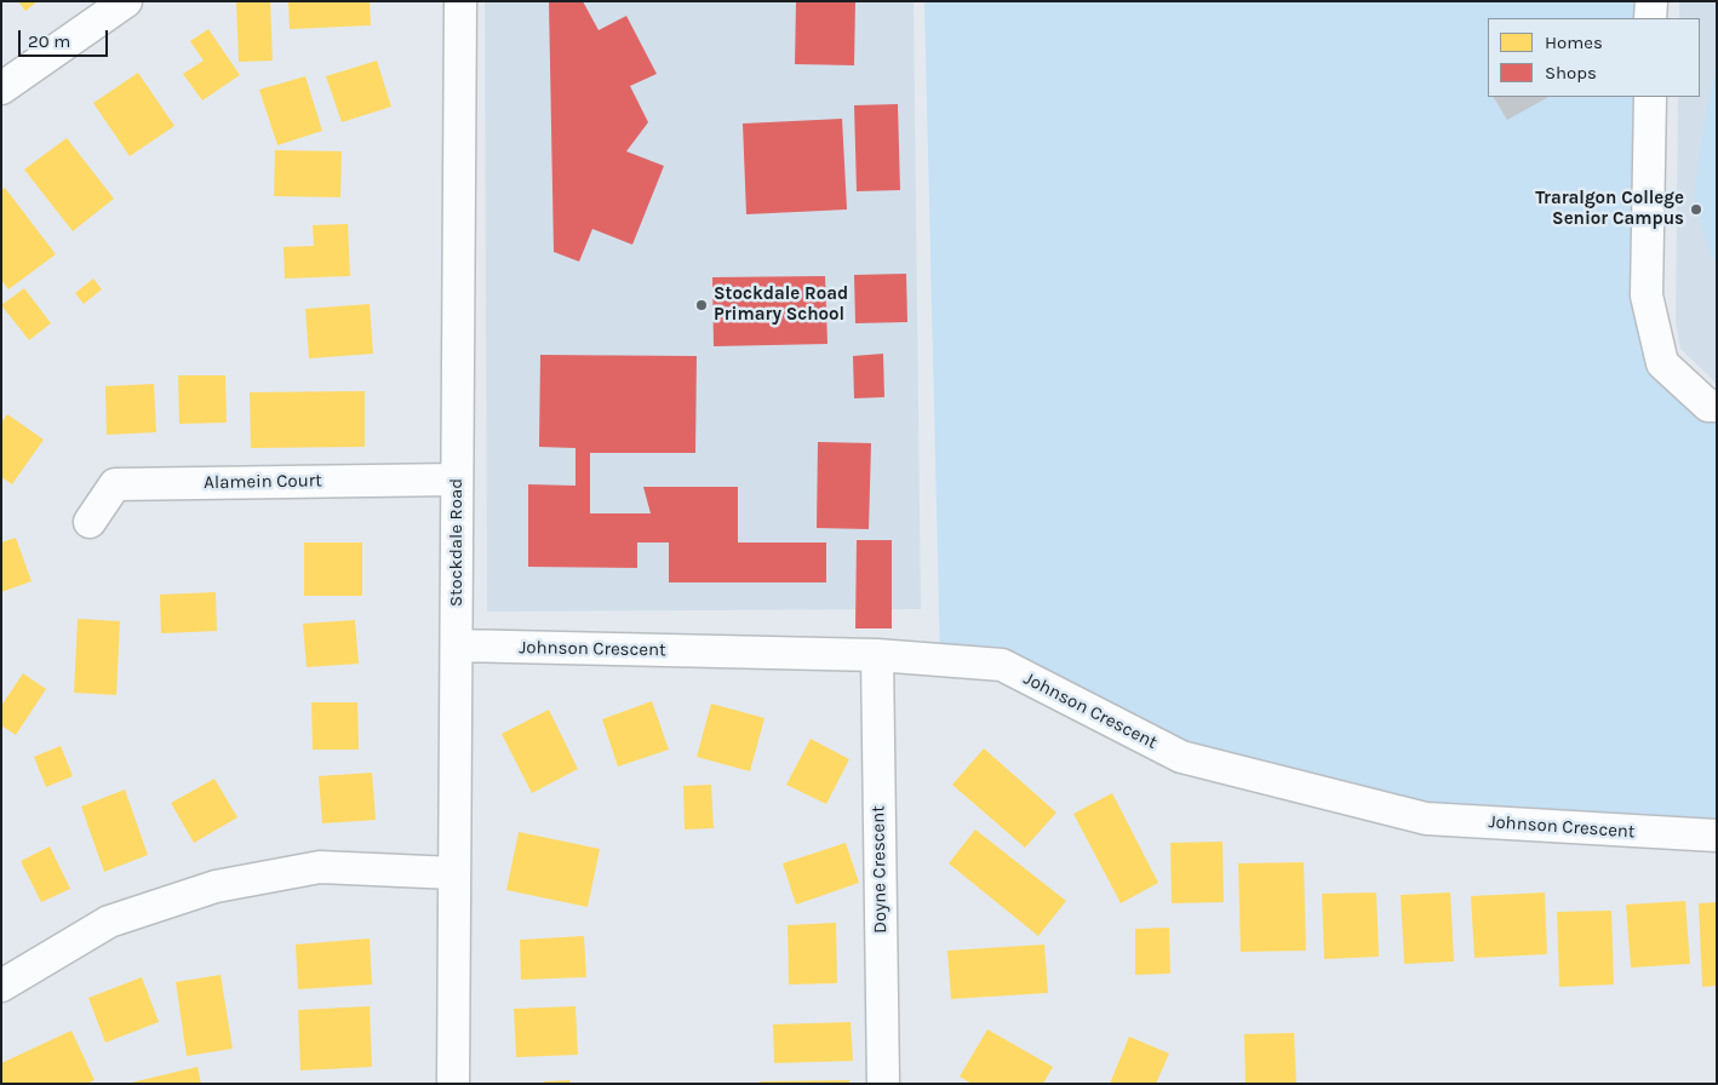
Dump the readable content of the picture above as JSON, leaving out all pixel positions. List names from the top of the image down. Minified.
{"streets":{"street":["Alamein Court","Stockdale Road","Johnson Crescent","Doyne Crescent"]},"crossings":[["Alamein Court","Stockdale Road"],["Stockdale Road","Johnson Crescent"],["Johnson Crescent","Doyne Crescent"]],"places":["Traralgon College Senior Campus","Stockdale Road Primary School"],"legend":["Homes","Shops"],"scale_bar":"20 m"}
